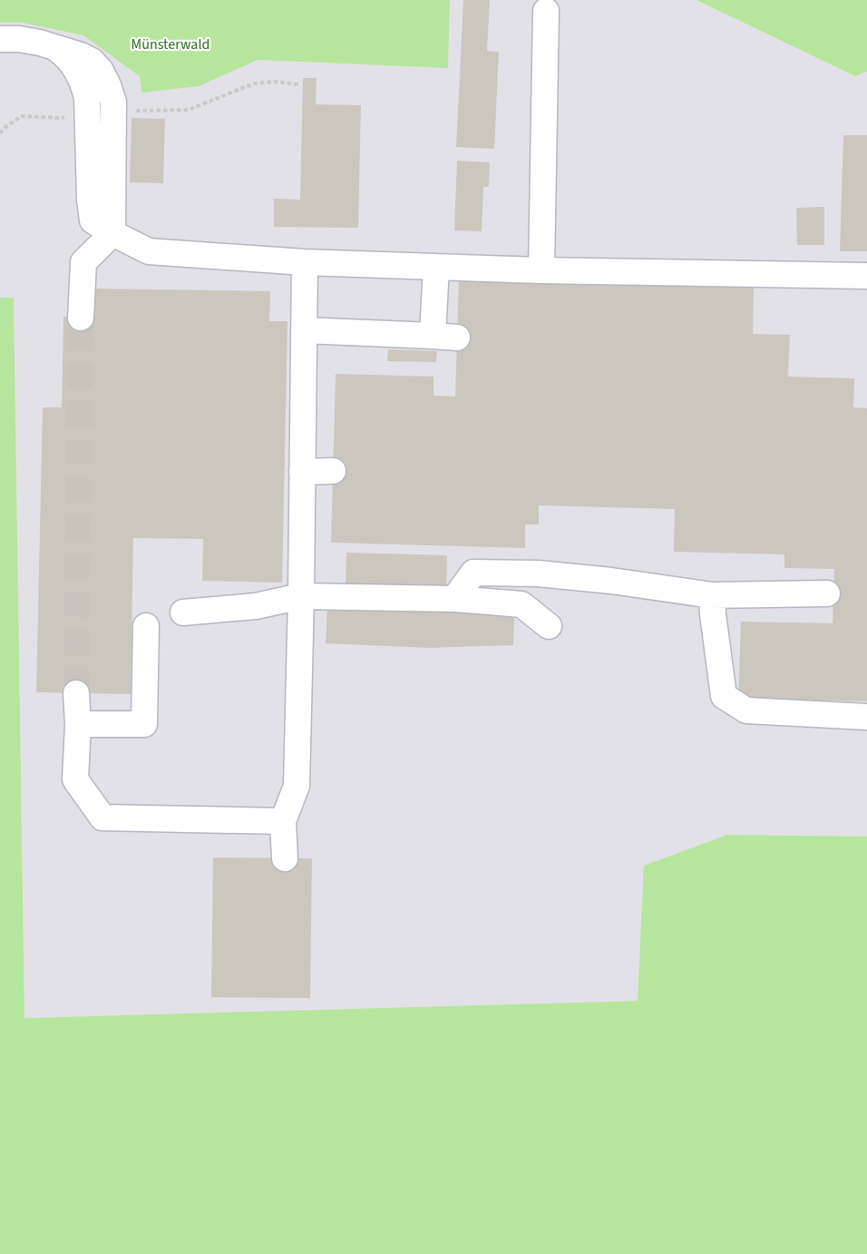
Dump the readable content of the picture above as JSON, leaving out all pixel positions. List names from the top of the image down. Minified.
{"parks":["Münsterwald"]}
